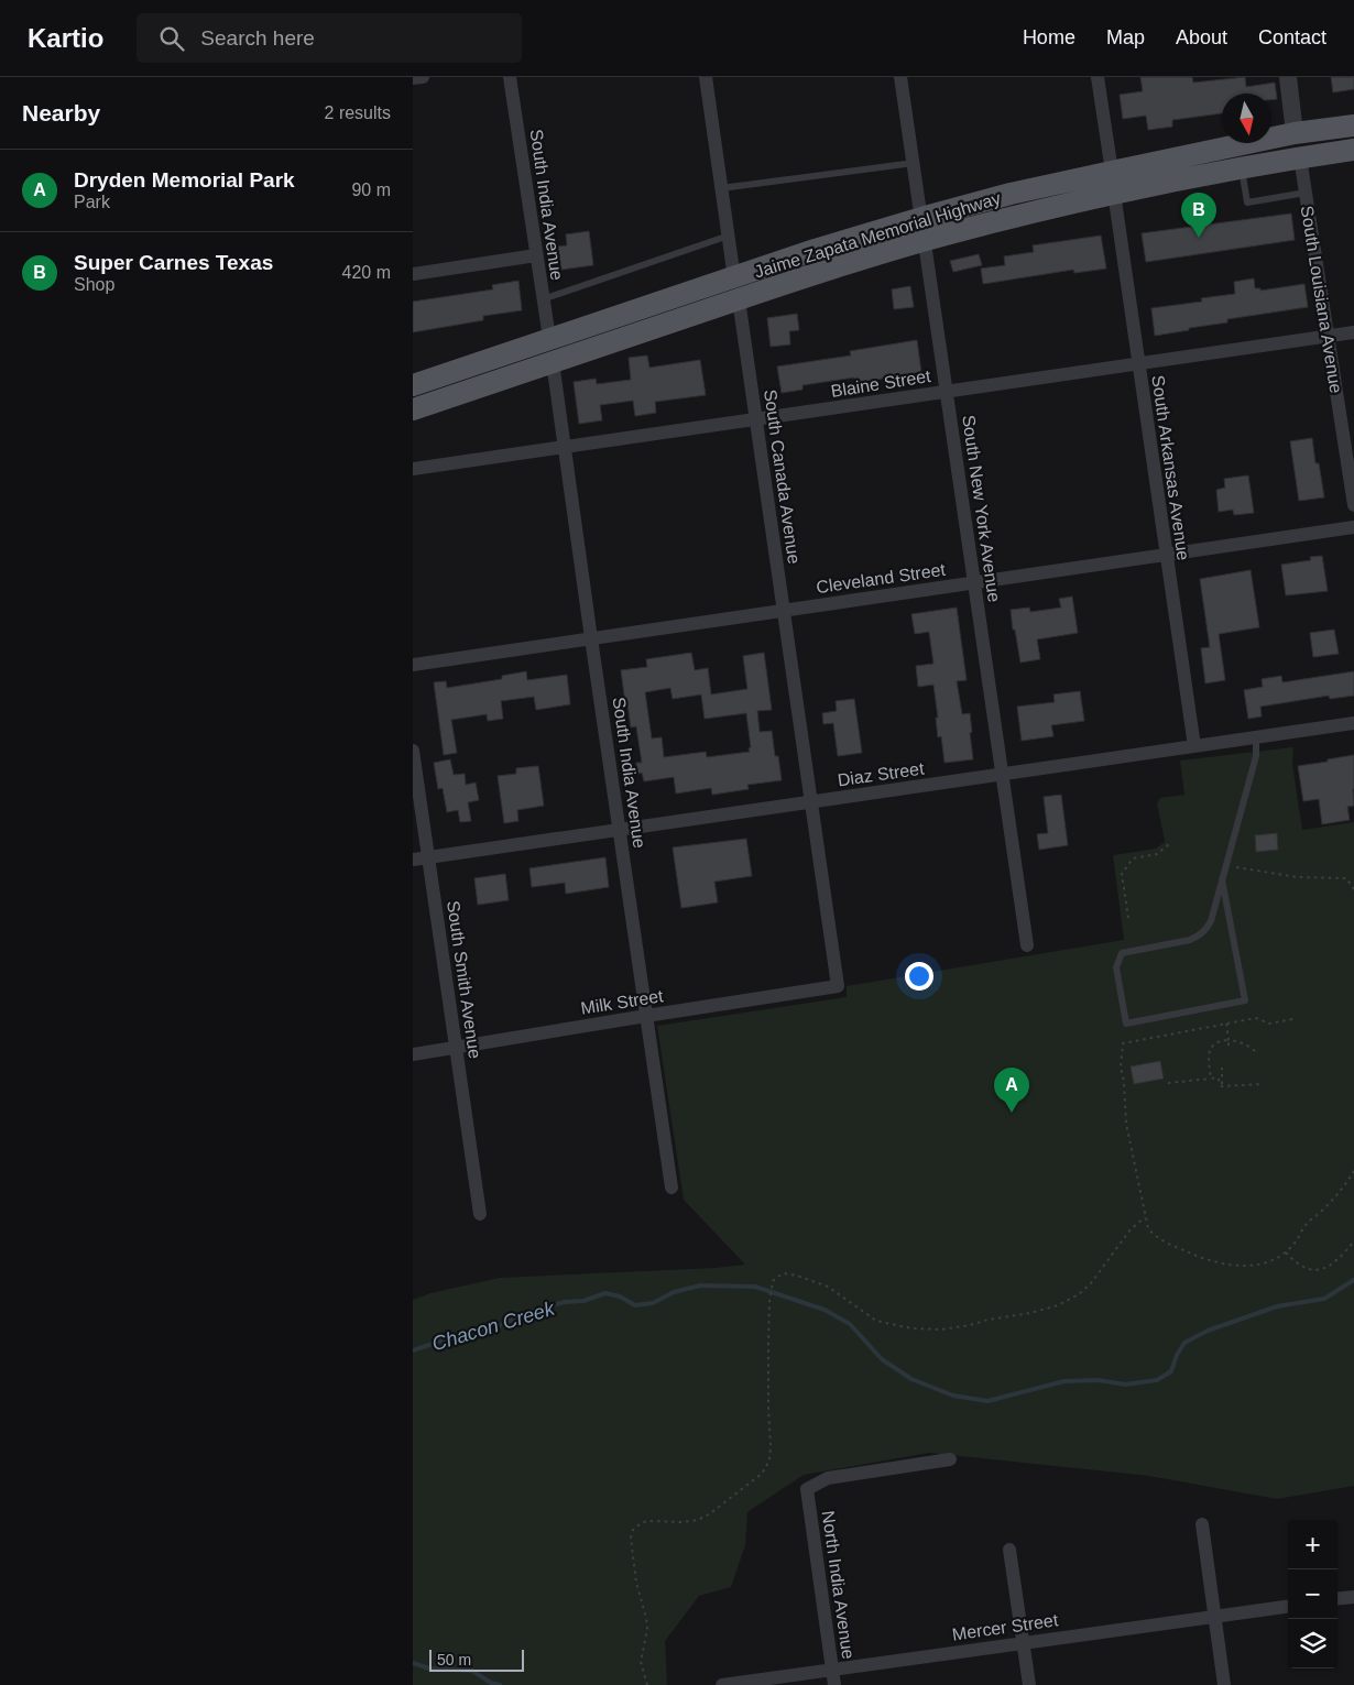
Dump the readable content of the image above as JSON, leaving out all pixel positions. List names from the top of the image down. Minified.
{"streets":{"main road":["Jaime Zapata Memorial Highway"],"street":["South India Avenue","South Louisiana Avenue","Blaine Street","South Arkansas Avenue","South Canada Avenue","South New York Avenue","Cleveland Street","Diaz Street","South Smith Avenue","Milk Street","North India Avenue","Mercer Street"]},"crossings":[["South India Avenue","Jaime Zapata Memorial Highway"],["South India Avenue","Blaine Street"],["South India Avenue","Cleveland Street"],["South India Avenue","Diaz Street"],["South India Avenue","Milk Street"],["Jaime Zapata Memorial Highway","South Louisiana Avenue"],["Jaime Zapata Memorial Highway","South Arkansas Avenue"],["Jaime Zapata Memorial Highway","South Canada Avenue"],["Jaime Zapata Memorial Highway","South New York Avenue"],["South Louisiana Avenue","Blaine Street"],["Blaine Street","South Arkansas Avenue"],["Blaine Street","South Canada Avenue"],["Blaine Street","South New York Avenue"],["South Arkansas Avenue","Cleveland Street"],["South Arkansas Avenue","Diaz Street"],["South Canada Avenue","Cleveland Street"],["South Canada Avenue","Diaz Street"],["South Canada Avenue","Milk Street"],["South New York Avenue","Cleveland Street"],["South New York Avenue","Diaz Street"],["Diaz Street","South Smith Avenue"],["South Smith Avenue","Milk Street"],["North India Avenue","Mercer Street"]],"water":["Chacon Creek"],"scale_bar":"50 m","north":"bottom","page":{"header":"Kartio","search":"Search here","nav":["Home","Map","About","Contact"],"heading":["Nearby","2 results"],"list":[{"mark":"A","name":"Dryden Memorial Park","note":"Park","value":"90 m"},{"mark":"B","name":"Super Carnes Texas","note":"Shop","value":"420 m"}],"pins":["B","A"],"map_buttons":["+","−"],"scale":"50 m"}}
